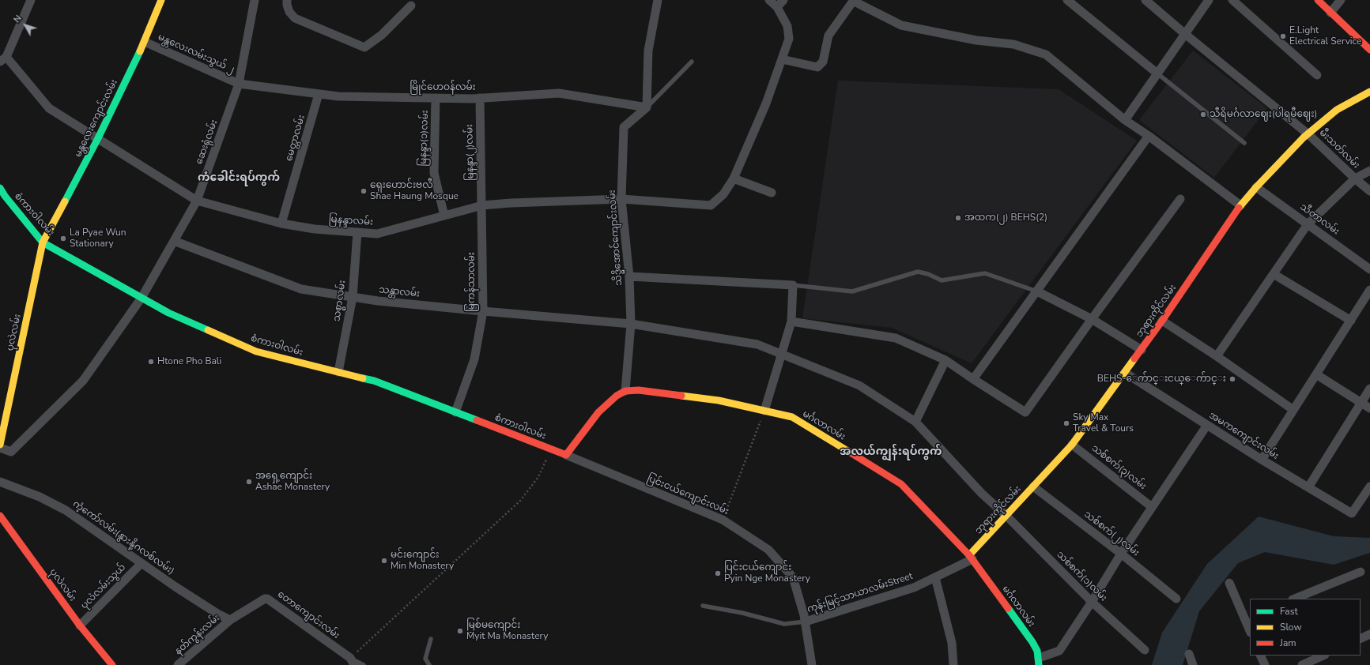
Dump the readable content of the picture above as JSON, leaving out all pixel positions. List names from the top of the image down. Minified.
{"streets":{"main road":["မန္တလေးကျောင်းလမ်း","စံကားဝါလမ်း","ဘုရားကိုင်လမ်း","ပုလဲလမ်း","မင်္ဂလာလမ်း"],"street":["မန္တလေးလမ်းသွယ် ၂","မြိုင်ဟေဝန်လမ်း","မေတ္တာလမ်း","မြနန္ဒာ(၁)လမ်း","ဆေးရုံလမ်း","မီးသတ်လမ်း","မြနန္ဒာ(၂)လမ်း","သီတာလမ်း","မြနန္ဒာလမ်း","သိဒ္ဓိအောင်ကျောင်းလမ်း","မြကန်သာလမ်း","သန္တာလမ်း","သစ္စာလမ်း","အမကကျောင်းလမ်း","သစ်စက်(၃)လမ်း","ပြင်းငယ်ကျောင်းလမ်း","သစ်စက်(၂)လမ်း","ကံ့ကော်လမ်း(နွားနို့ဂလစ်လမ်း)","သစ်စက်(၁)လမ်း","ပုလဲလမ်းသွယ်","ကုန်းမြင့်သာယာလမ်းStreet","တောကျောင်းလမ်း","နတ်ကွန်းလမ်း"]},"crossings":[["မန္တလေးလမ်းသွယ် ၂","မြိုင်ဟေဝန်လမ်း"],["မန္တလေးလမ်းသွယ် ၂","မန္တလေးကျောင်းလမ်း"],["မန္တလေးလမ်းသွယ် ၂","ဆေးရုံလမ်း"],["မြိုင်ဟေဝန်လမ်း","မေတ္တာလမ်း"],["မြိုင်ဟေဝန်လမ်း","မြနန္ဒာ(၁)လမ်း"],["မြိုင်ဟေဝန်လမ်း","ဆေးရုံလမ်း"],["မြိုင်ဟေဝန်လမ်း","မြနန္ဒာ(၂)လမ်း"],["မြိုင်ဟေဝန်လမ်း","သိဒ္ဓိအောင်ကျောင်းလမ်း"],["မန္တလေးကျောင်းလမ်း","စံကားဝါလမ်း"],["မန္တလေးကျောင်းလမ်း","မြနန္ဒာလမ်း"],["မန္တလေးကျောင်းလမ်း","ပုလဲလမ်း"],["မေတ္တာလမ်း","မြနန္ဒာလမ်း"],["မြနန္ဒာ(၁)လမ်း","မြနန္ဒာလမ်း"],["ဆေးရုံလမ်း","စံကားဝါလမ်း"],["ဆေးရုံလမ်း","မြနန္ဒာလမ်း"],["ဆေးရုံလမ်း","သန္တာလမ်း"],["မီးသတ်လမ်း","ဘုရားကိုင်လမ်း"],["မြနန္ဒာ(၂)လမ်း","မြနန္ဒာလမ်း"],["မြနန္ဒာ(၂)လမ်း","မြကန်သာလမ်း"],["စံကားဝါလမ်း","မြကန်သာလမ်း"],["စံကားဝါလမ်း","သစ္စာလမ်း"],["စံကားဝါလမ်း","ပုလဲလမ်း"],["စံကားဝါလမ်း","ပြင်းငယ်ကျောင်းလမ်း"],["သီတာလမ်း","ဘုရားကိုင်လမ်း"],["မြနန္ဒာလမ်း","သိဒ္ဓိအောင်ကျောင်းလမ်း"],["မြနန္ဒာလမ်း","မြကန်သာလမ်း"],["မြနန္ဒာလမ်း","သစ္စာလမ်း"],["သိဒ္ဓိအောင်ကျောင်းလမ်း","သန္တာလမ်း"],["သိဒ္ဓိအောင်ကျောင်းလမ်း","မင်္ဂလာလမ်း"],["မြကန်သာလမ်း","သန္တာလမ်း"],["သန္တာလမ်း","သစ္စာလမ်း"],["သန္တာလမ်း","သစ်စက်(၁)လမ်း"],["ဘုရားကိုင်လမ်း","မင်္ဂလာလမ်း"],["ဘုရားကိုင်လမ်း","အမကကျောင်းလမ်း"],["ဘုရားကိုင်လမ်း","သစ်စက်(၃)လမ်း"],["ဘုရားကိုင်လမ်း","သစ်စက်(၂)လမ်း"],["ဘုရားကိုင်လမ်း","သစ်စက်(၁)လမ်း"],["ဘုရားကိုင်လမ်း","ကုန်းမြင့်သာယာလမ်းStreet"],["ပုလဲလမ်း","ပုလဲလမ်းသွယ်"],["မင်္ဂလာလမ်း","ကုန်းမြင့်သာယာလမ်းStreet"],["ပြင်းငယ်ကျောင်းလမ်း","ကုန်းမြင့်သာယာလမ်းStreet"],["ကံ့ကော်လမ်း(နွားနို့ဂလစ်လမ်း)","ပုလဲလမ်းသွယ်"],["ကံ့ကော်လမ်း(နွားနို့ဂလစ်လမ်း)","တောကျောင်းလမ်း"],["ကံ့ကော်လမ်း(နွားနို့ဂလစ်လမ်း)","နတ်ကွန်းလမ်း"],["တောကျောင်းလမ်း","နတ်ကွန်းလမ်း"]],"districts":["ကံခေါင်းရပ်ကွက်","အလယ်ကျွန်းရပ်ကွက်"],"places":["E.Light Electrical Service","သီရိမင်္ဂလာဈေး(ပါရမီဈေး)","ရှေးဟောင်းဗလီ Shae Haung Mosque","အထက(၂) BEHS(2)","La Pyae Wun Stationary","Htone Pho Bali","BEHS-ေက်ာင္းငယ္ေက်ာင္း","Sky Max Travel & Tours","အရှေ့ကျောင်း Ashae Monastery","မင်းကျောင်း Min Monastery","ပြင်းငယ်ကျောင်း Pyin Nge Monastery","မြစ်မကျောင်း Myit Ma Monastery"],"legend":["Fast","Slow","Jam"],"north":"top left"}
